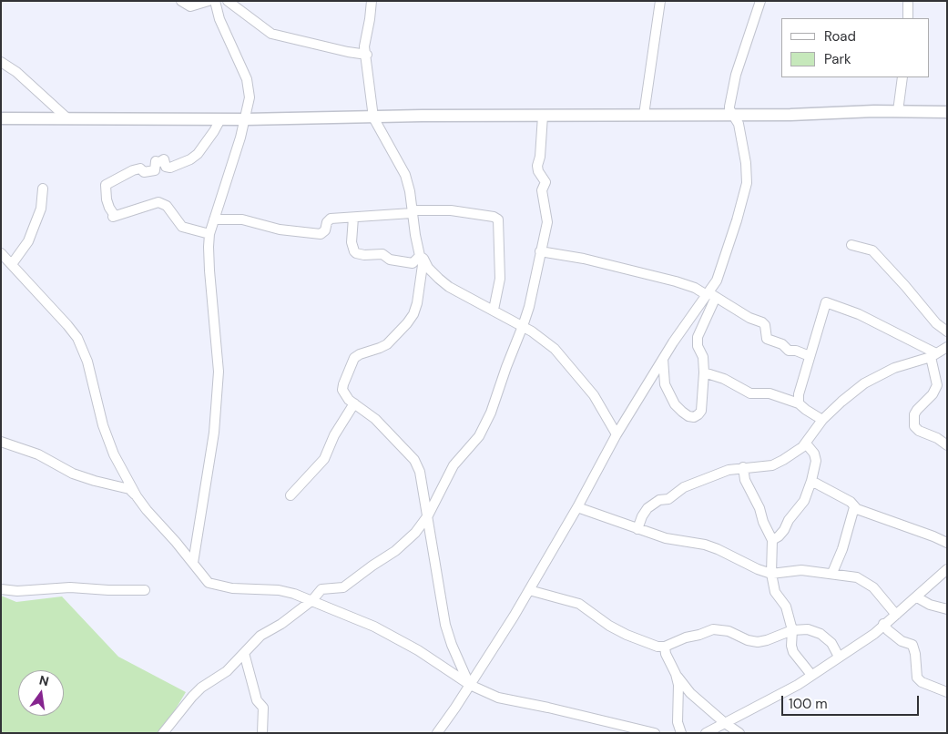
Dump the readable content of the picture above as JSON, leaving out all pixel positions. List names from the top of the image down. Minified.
{"legend":["Road","Park"],"scale_bar":"100 m","north":"top"}
